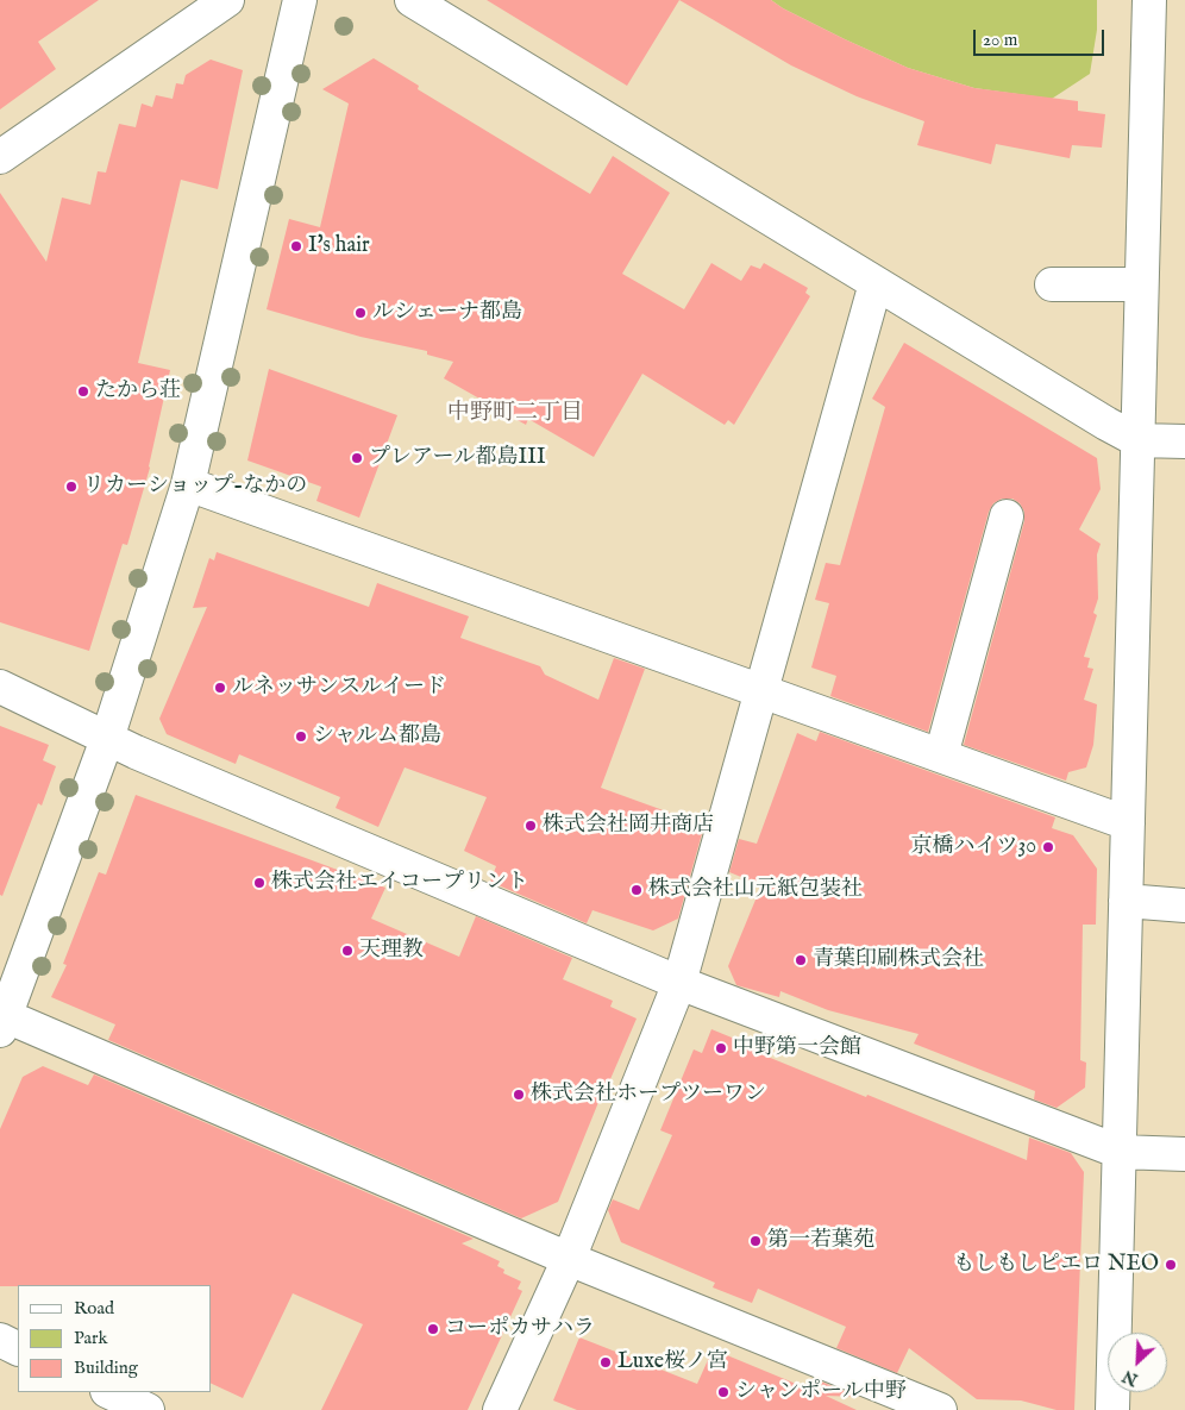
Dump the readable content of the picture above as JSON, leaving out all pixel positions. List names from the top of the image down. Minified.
{"districts":["中野町二丁目"],"places":["I's hair","ルシェーナ都島","たから荘","プレアール都島III","リカーショップ-なかの","ルネッサンスルイード","シャルム都島","株式会社岡井商店","京橋ハイツ30","株式会社エイコープリント","株式会社山元紙包装社","天理教","青葉印刷株式会社","中野第一会館","株式会社ホープツーワン","第一若葉苑","もしもしピエロ NEO","コーポカサハラ","Luxe桜ノ宮","シャンポール中野"],"legend":["Road","Park","Building"],"scale_bar":"20 m","north":"bottom left"}
